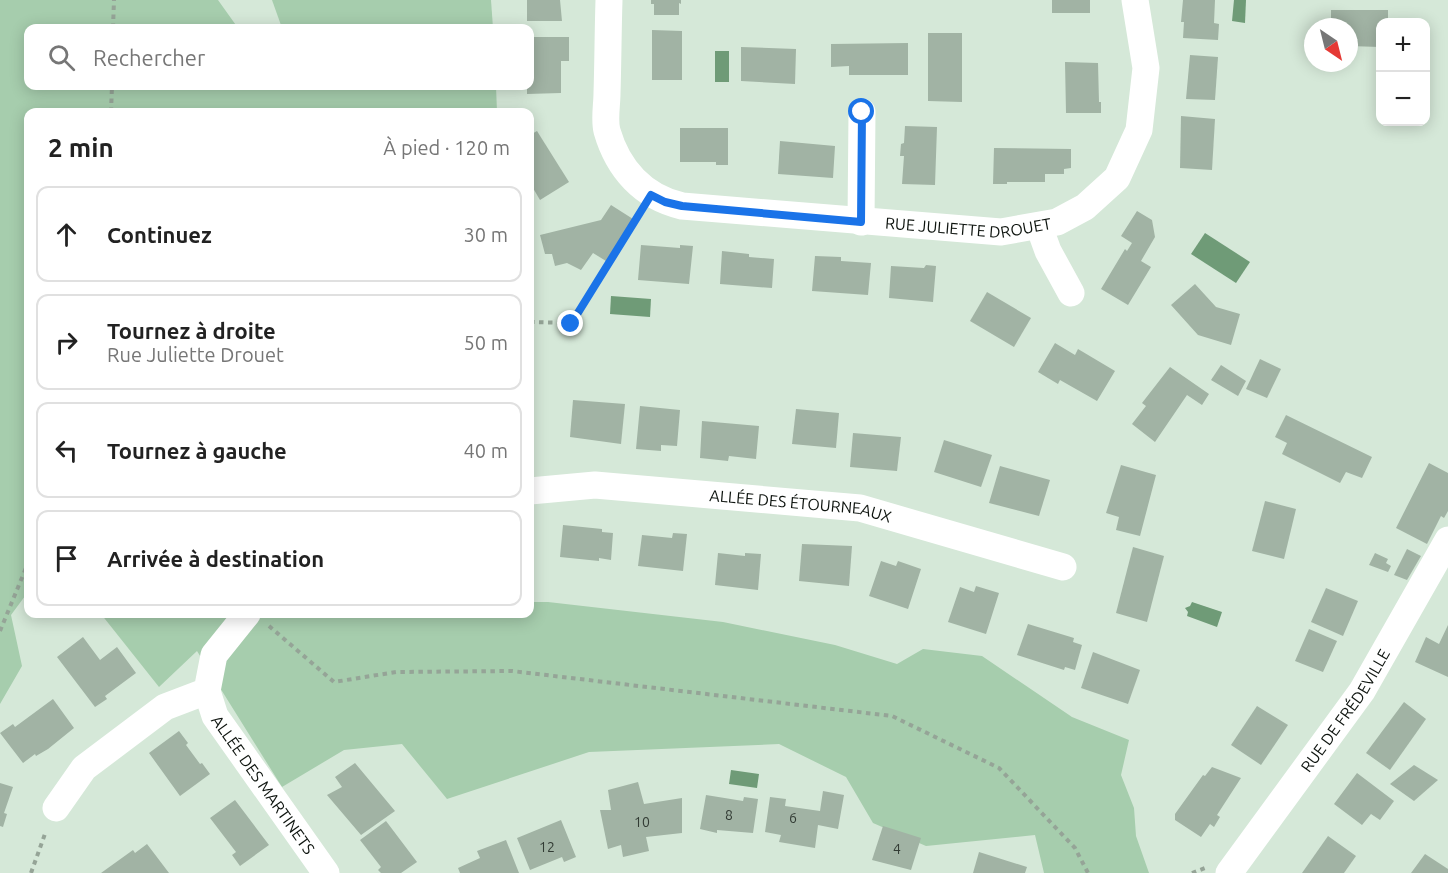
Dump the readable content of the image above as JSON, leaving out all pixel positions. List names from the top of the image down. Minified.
{"streets":{"street":["RUE JULIETTE DROUET","ALLÉE DES ÉTOURNEAUX","RUE DE FRÉDEVILLE","ALLÉE DES MARTINETS"]},"house_numbers":["8","6","10","12","4"],"north":"bottom right","page":{"map_buttons":["+","−"],"search":"Rechercher","heading":["2 min","À pied · 120 m"],"list":[["Continuez","30 m"],["Tournez à droite","Rue Juliette Drouet","50 m"],["Tournez à gauche","40 m"],"Arrivée à destination"]}}
